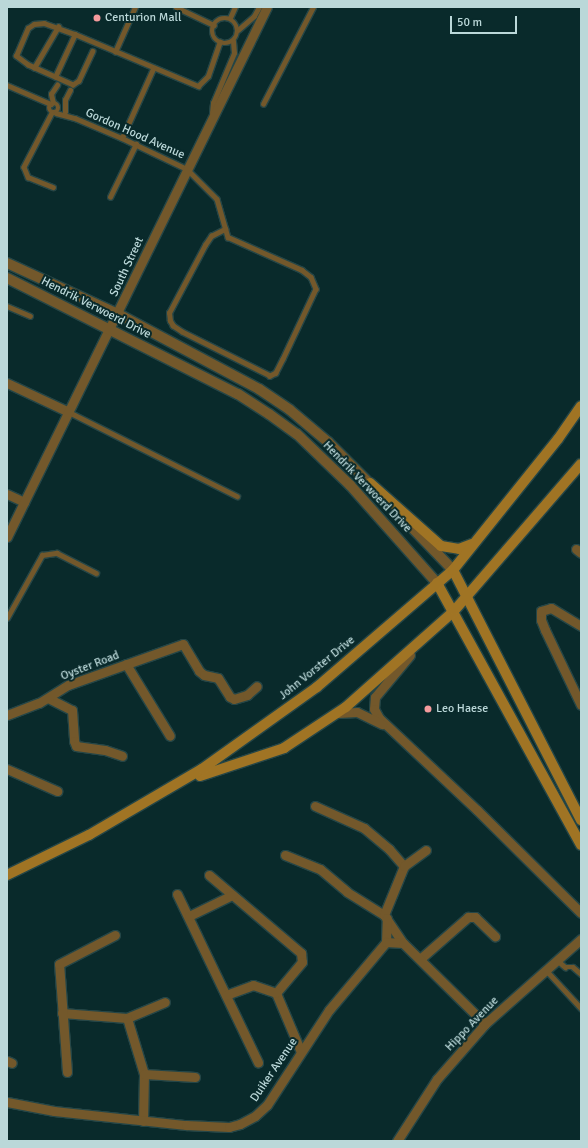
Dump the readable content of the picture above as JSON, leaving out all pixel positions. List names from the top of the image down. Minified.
{"streets":{"main road":["Hendrik Verwoerd Drive","John Vorster Drive"],"street":["South Street","Oyster Road","Hippo Avenue","Duiker Avenue"],"lane":["Gordon Hood Avenue"]},"crossings":[["Gordon Hood Avenue","South Street"],["South Street","Hendrik Verwoerd Drive"],["Hendrik Verwoerd Drive","John Vorster Drive"]],"places":["Centurion Mall","Leo Haese"],"scale_bar":"50 m"}
